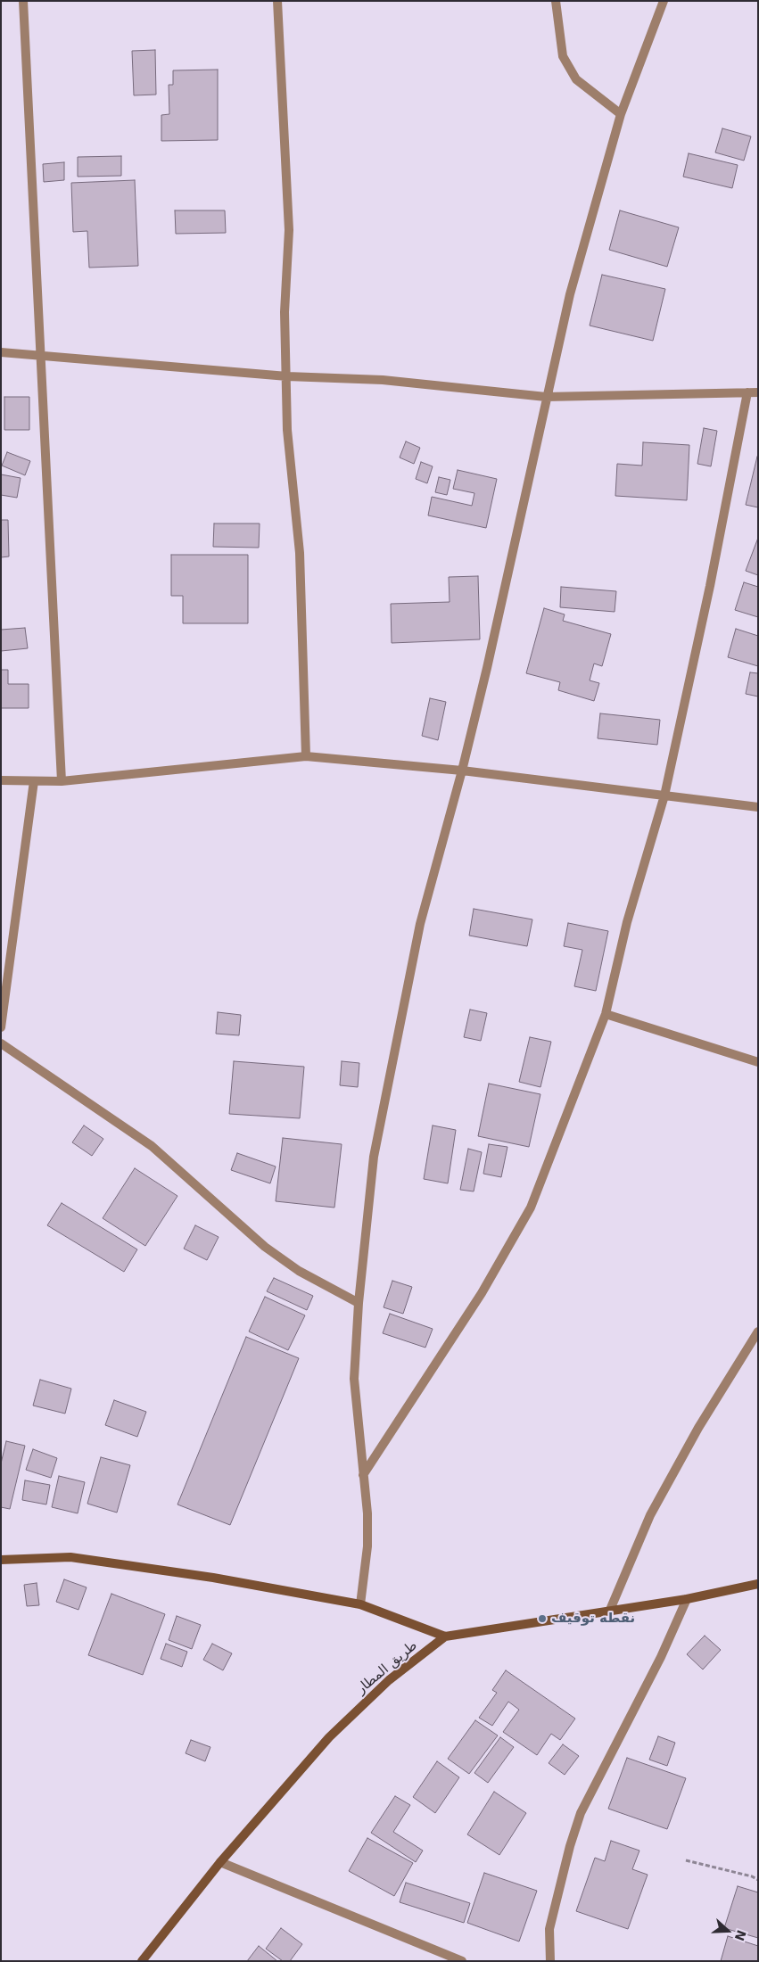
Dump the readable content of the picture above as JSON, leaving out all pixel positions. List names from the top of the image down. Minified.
{"streets":{"street":["طريق المطار"]},"places":["نقطه توقيف"],"north":"right"}
